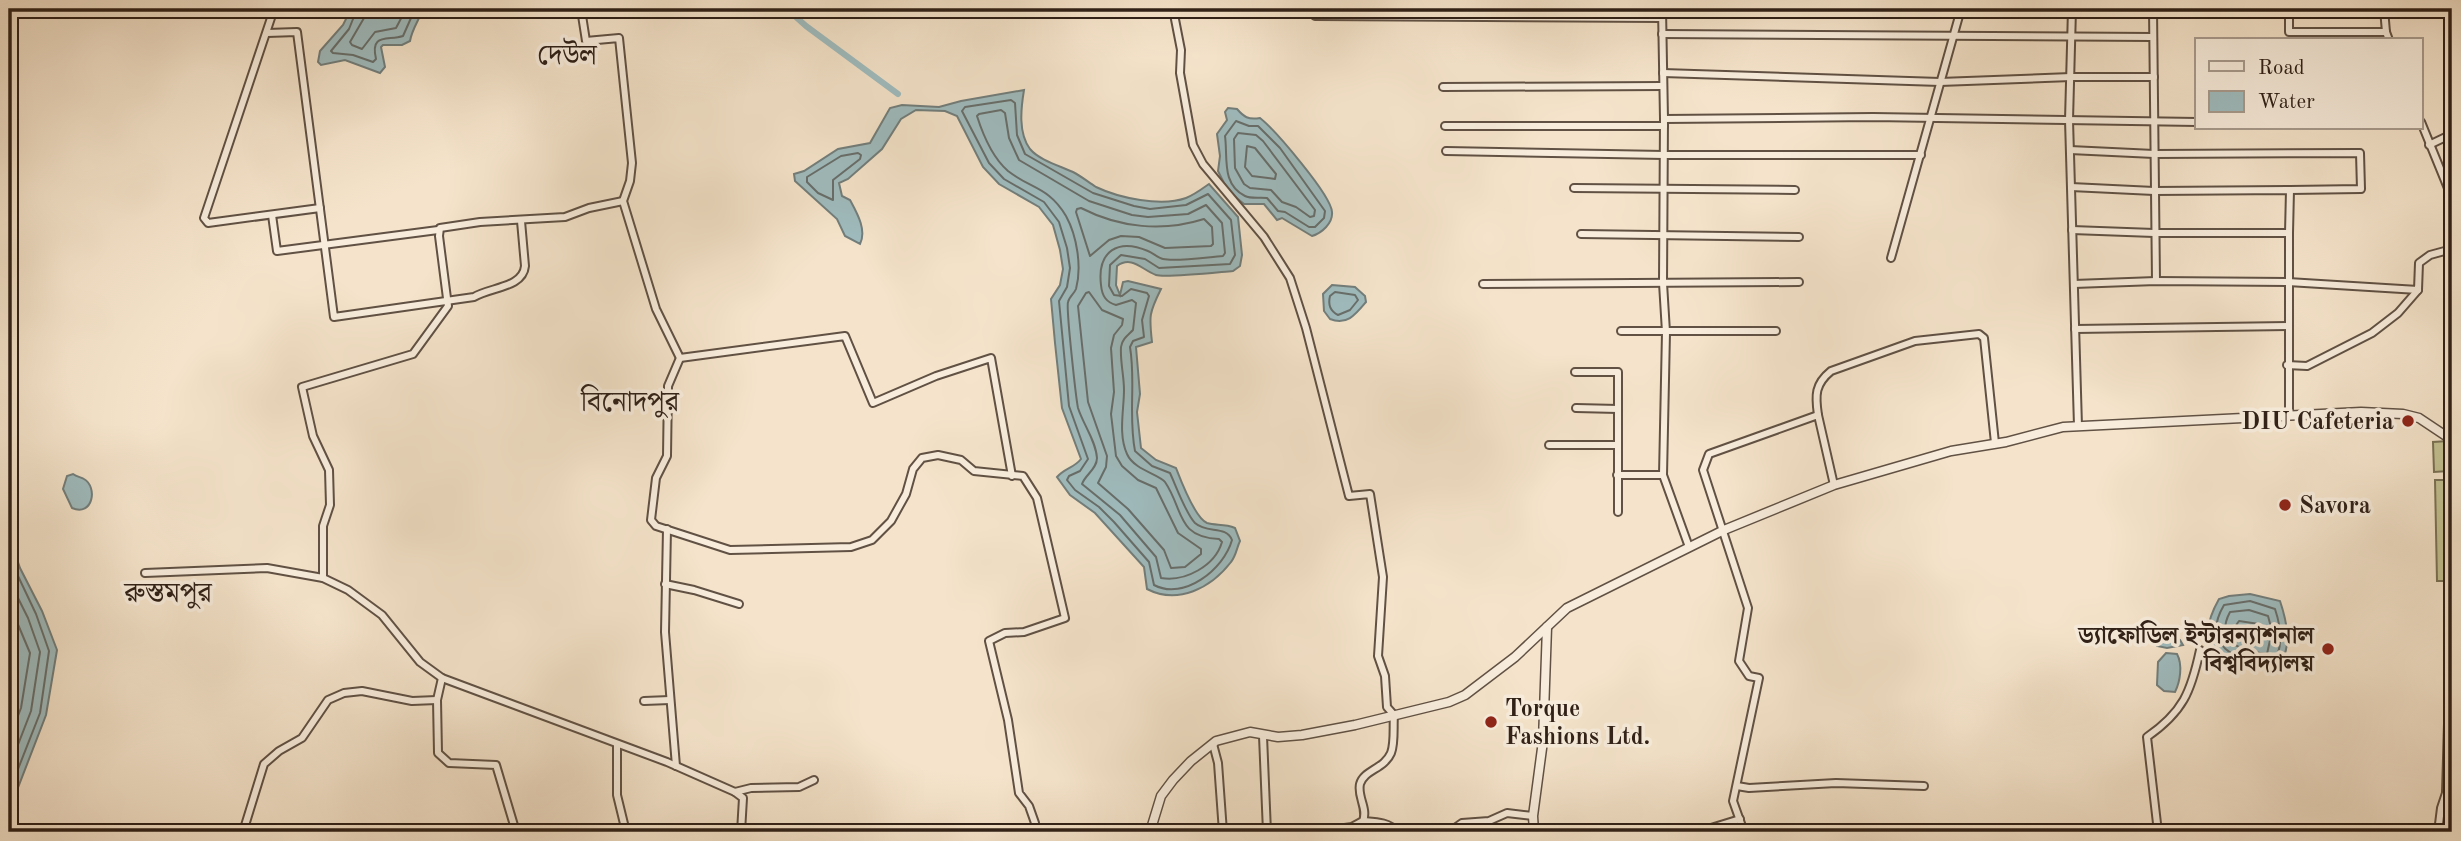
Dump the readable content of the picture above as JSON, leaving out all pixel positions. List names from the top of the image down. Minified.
{"districts":["দেউল","বিনোদপুর","রুস্তমপুর"],"places":["DIU Cafeteria","Savora","ড্যাফোডিল ইন্টারন্যাশনাল বিশ্ববিদ্যালয়","Torque Fashions Ltd."],"legend":["Road","Water"]}
